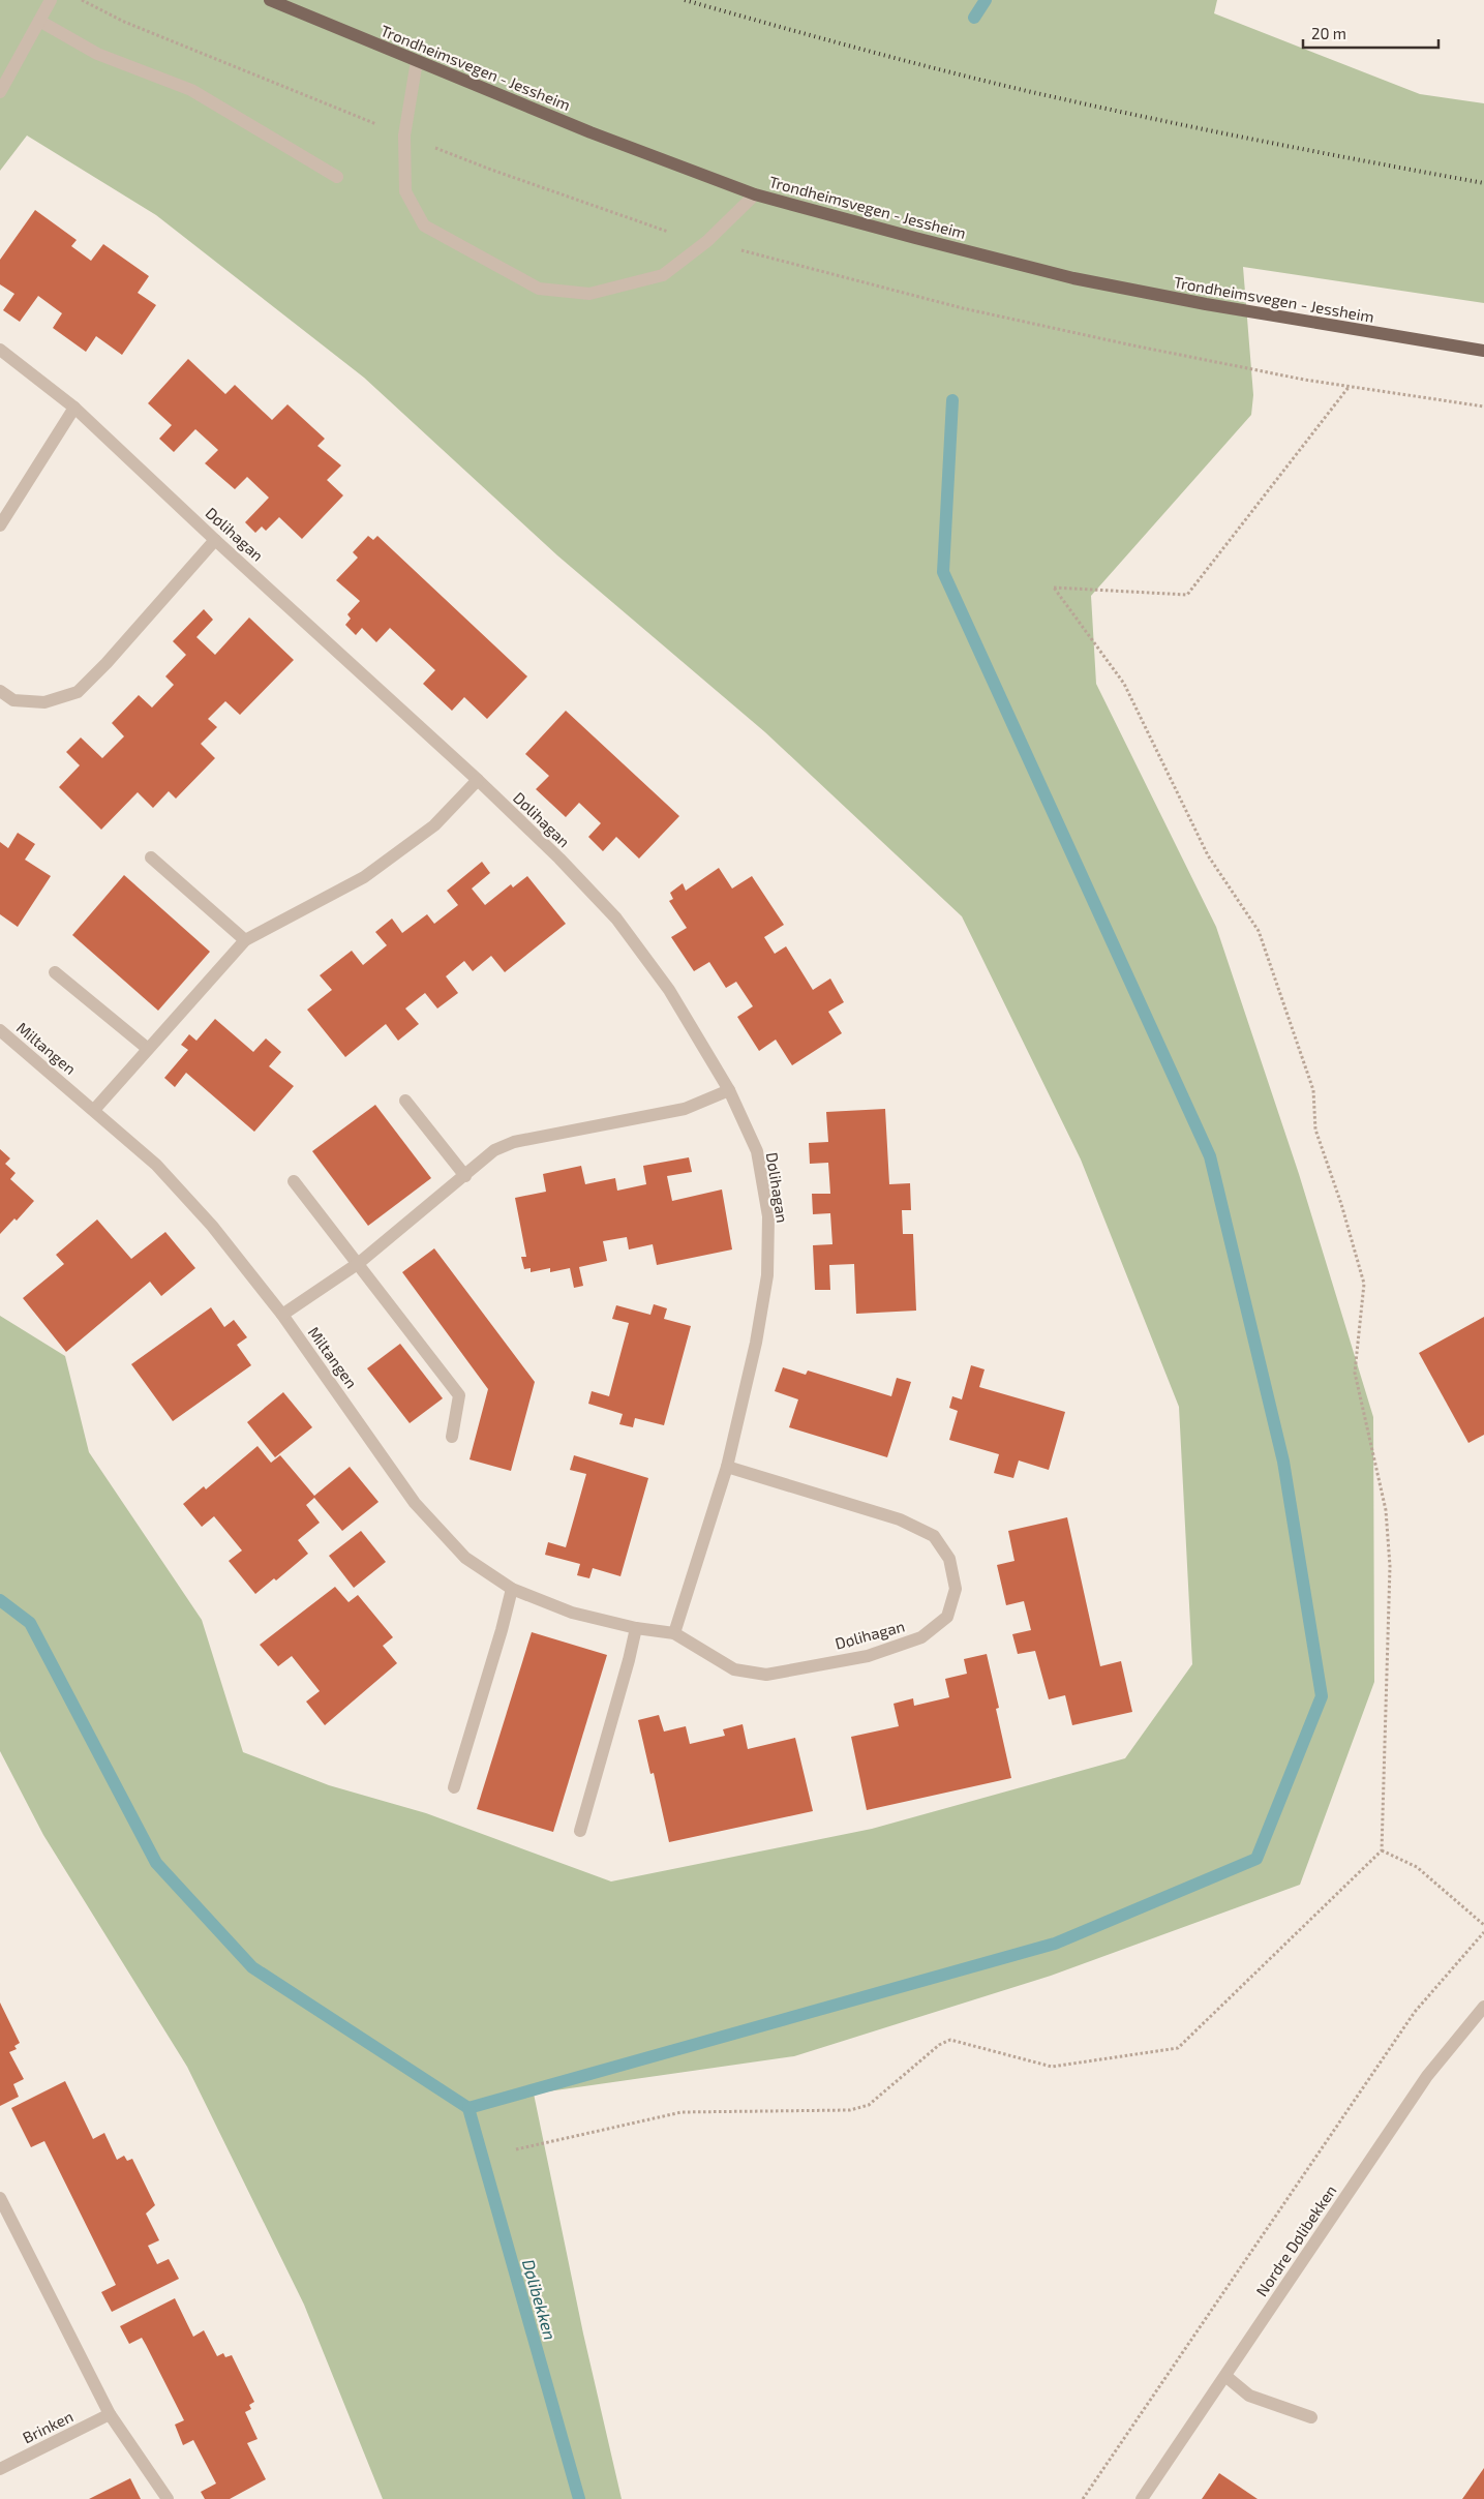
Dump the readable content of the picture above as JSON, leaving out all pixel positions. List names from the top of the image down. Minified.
{"streets":{"main road":["Trondheimsvegen - Jessheim"],"street":["Dølihagan","Miltangen","Nordre Dølibekken","Brinken"]},"crossings":[["Dølihagan","Miltangen"]],"water":["Dølibekken"],"scale_bar":"20 m"}
